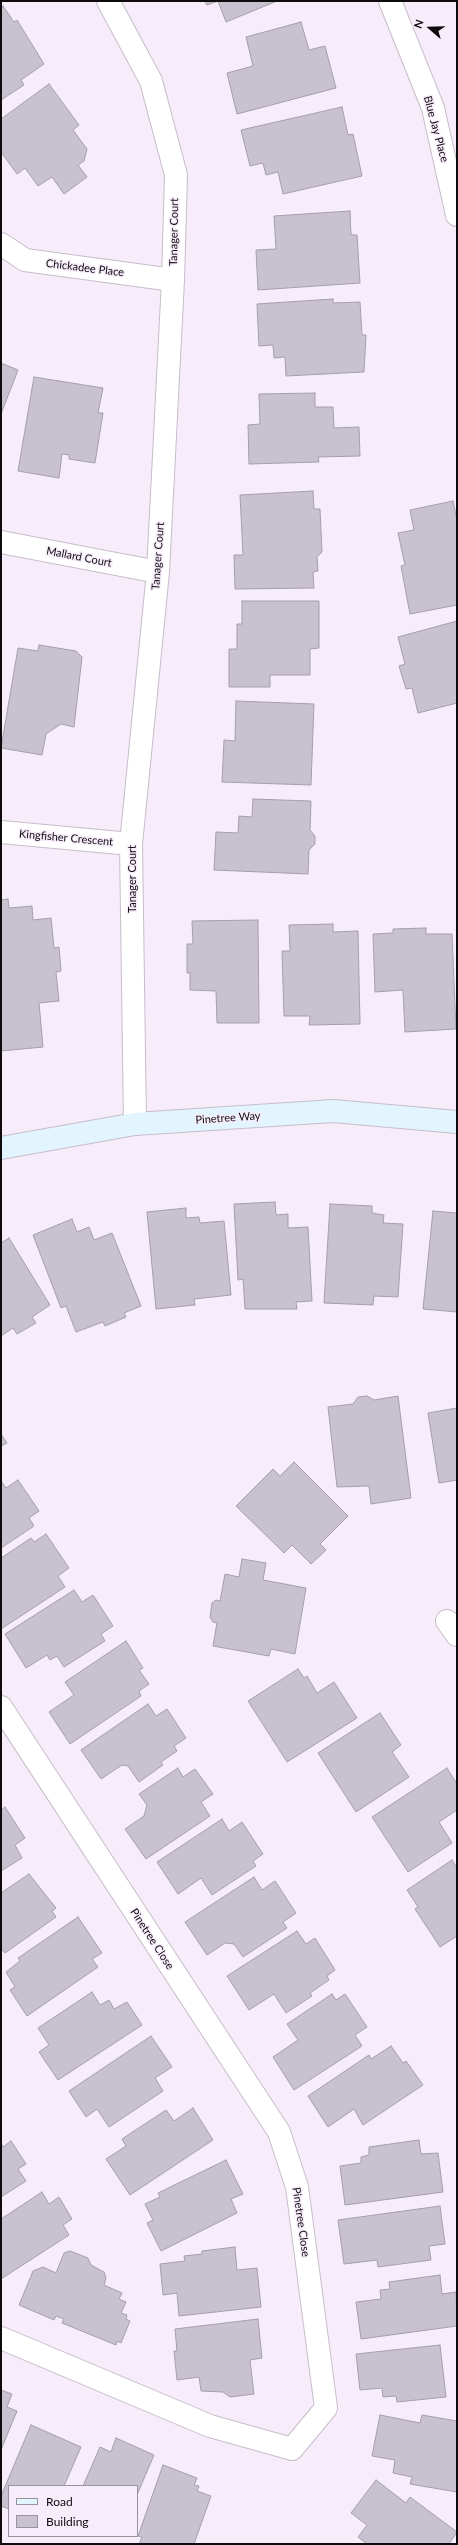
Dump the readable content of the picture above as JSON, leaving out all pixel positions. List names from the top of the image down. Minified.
{"streets":{"street":["Blue Jay Place","Tanager Court","Chickadee Place","Mallard Court","Kingfisher Crescent","Pinetree Way","Pinetree Close"]},"crossings":[["Tanager Court","Chickadee Place"],["Tanager Court","Mallard Court"],["Tanager Court","Kingfisher Crescent"],["Tanager Court","Pinetree Way"]],"legend":["Road","Building"],"north":"left"}
